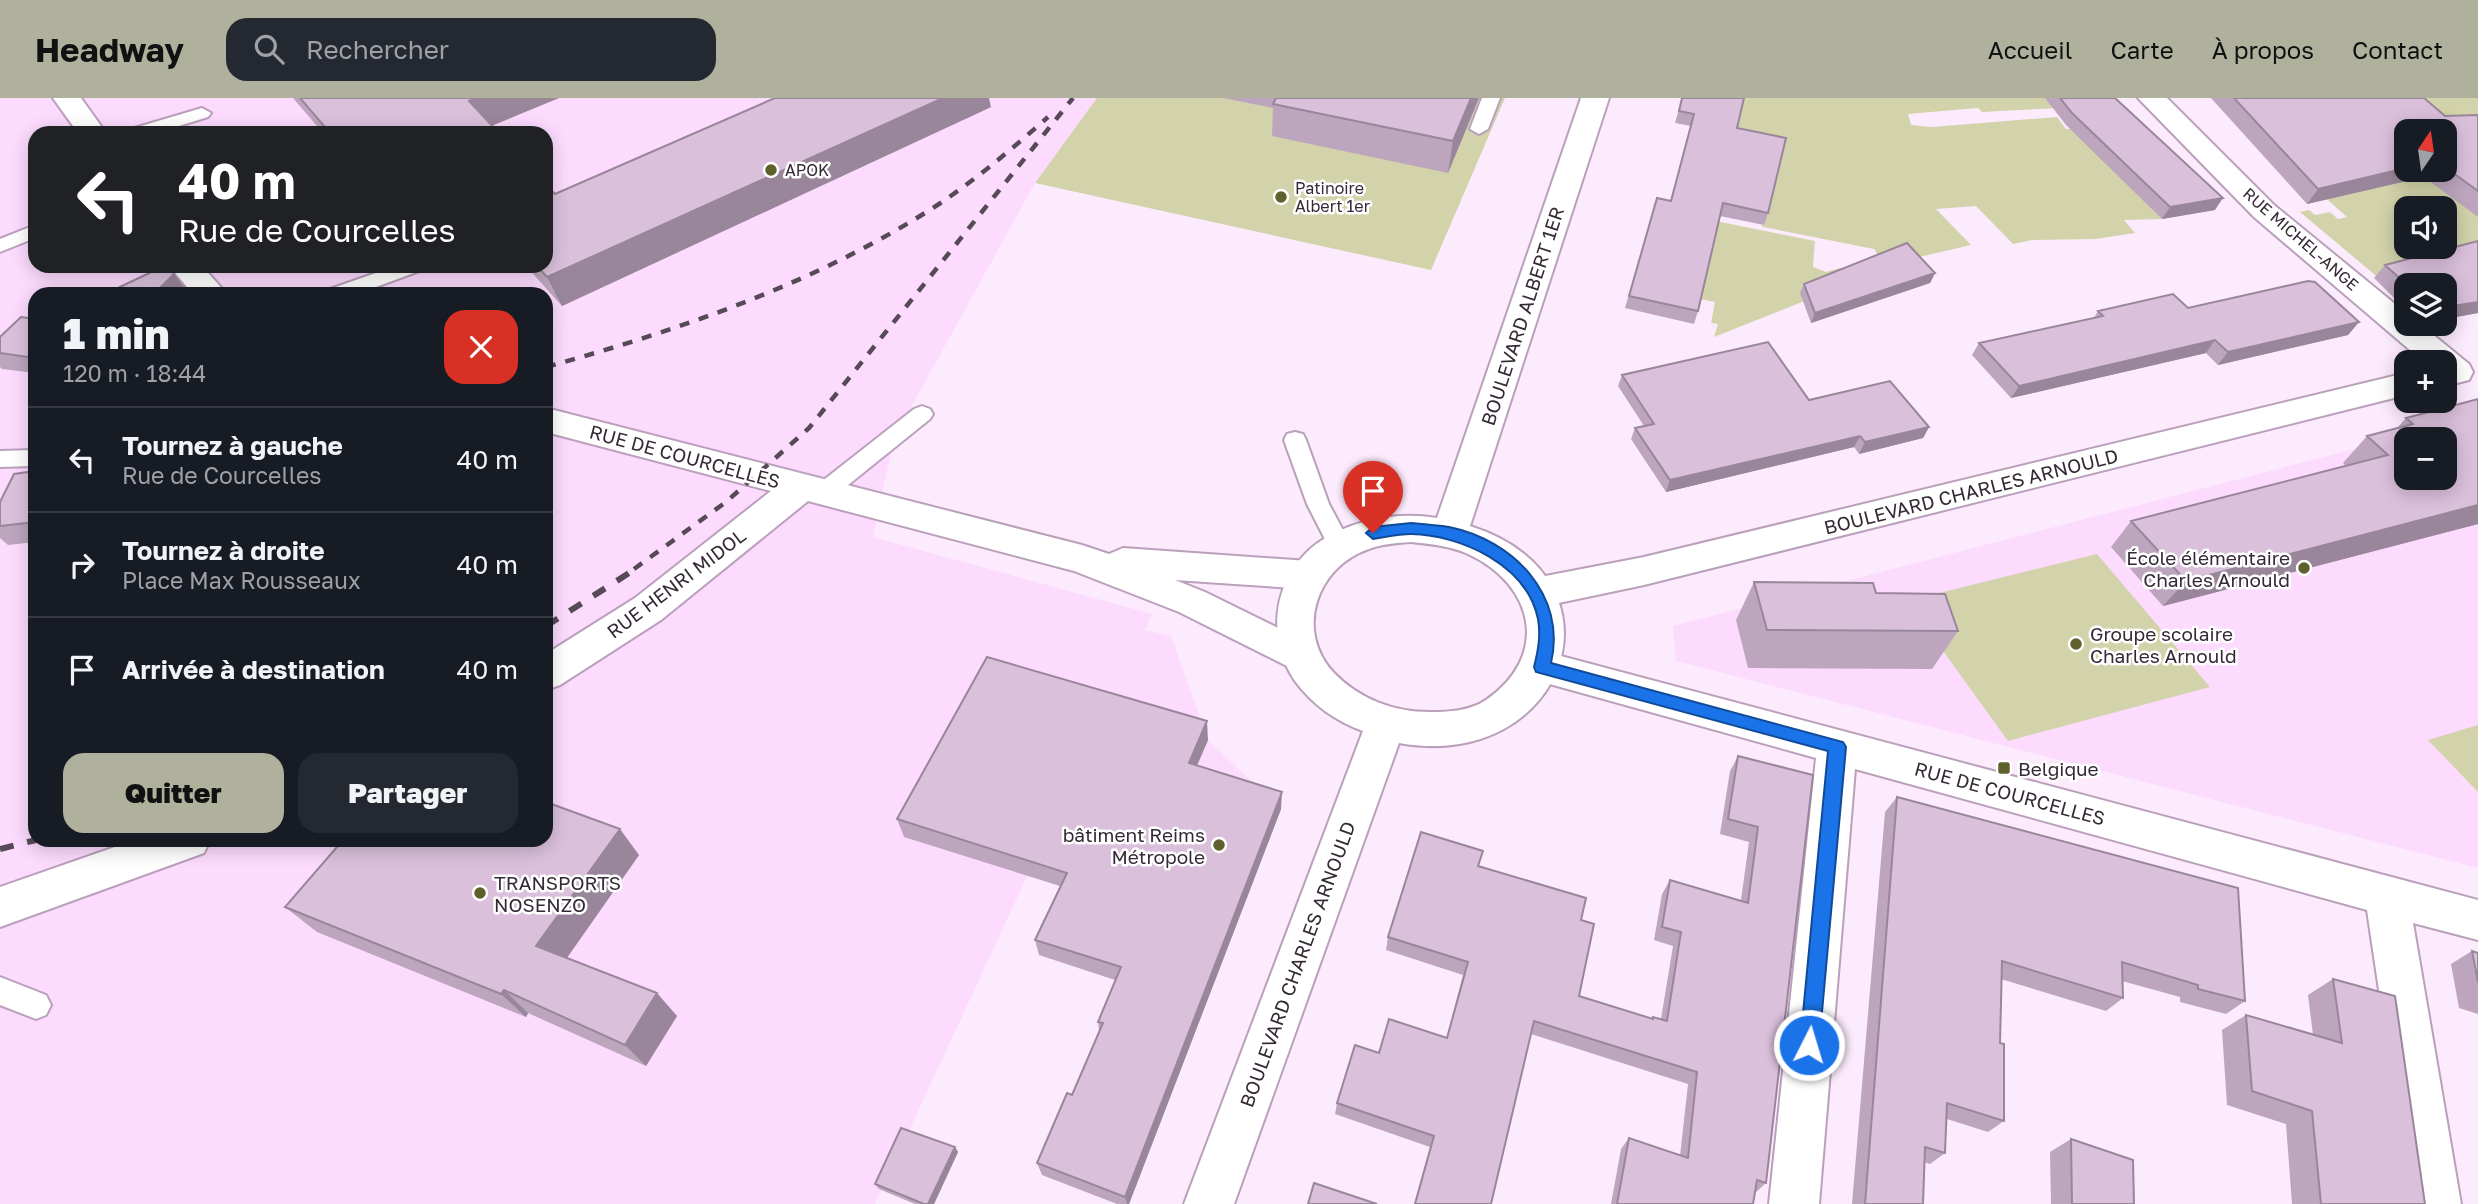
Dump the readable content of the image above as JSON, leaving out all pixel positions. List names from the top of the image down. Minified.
{"streets":{"street":["RUE MICHEL-ANGE","BOULEVARD ALBERT 1ER","RUE DE COURCELLES","BOULEVARD CHARLES ARNOULD","RUE HENRI MIDOL"]},"crossings":[["BOULEVARD ALBERT 1ER","RUE DE COURCELLES"],["BOULEVARD ALBERT 1ER","BOULEVARD CHARLES ARNOULD"],["RUE DE COURCELLES","BOULEVARD CHARLES ARNOULD"],["RUE DE COURCELLES","RUE HENRI MIDOL"]],"places":{"other":["APOK","Patinoire Albert 1er","École élémentaire Charles Arnould","Groupe scolaire Charles Arnould","bâtiment Reims Métropole","TRANSPORTS NOSENZO"],"transit":["Belgique"]},"north":"top","page":{"header":"Headway","search":"Rechercher","nav":["Accueil","Carte","À propos","Contact"],"map_buttons":["+","−"],"turn":["40 m","Rue de Courcelles"],"heading":["1 min","120 m · 18:44"],"list":[{"name":"Tournez à gauche","note":"Rue de Courcelles","value":"40 m"},{"name":"Tournez à droite","note":"Place Max Rousseaux","value":"40 m"},{"name":"Arrivée à destination","value":"40 m"}],"buttons":["Quitter","Partager"]}}
